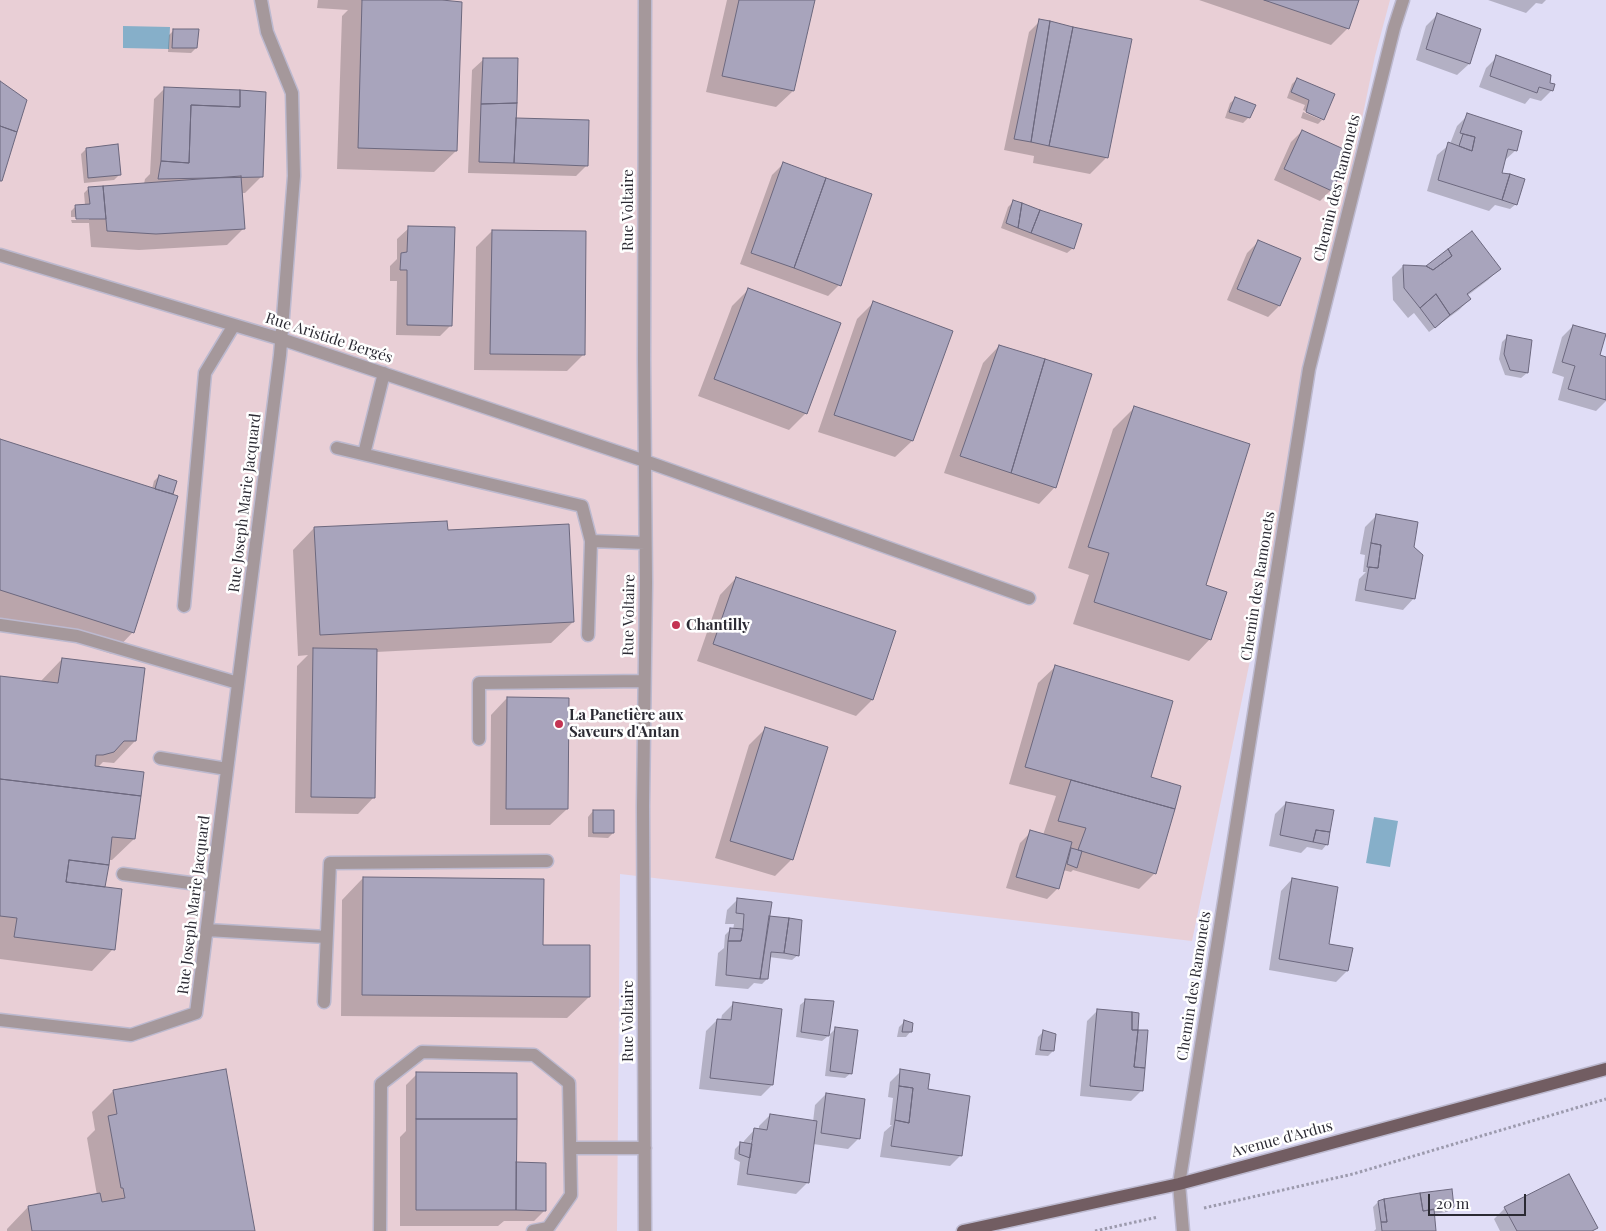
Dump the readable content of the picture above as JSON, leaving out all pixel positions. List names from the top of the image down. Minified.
{"streets":{"main road":["Avenue d'Ardus"],"street":["Chemin des Ramonets","Rue Voltaire","Rue Aristide Bergés","Rue Joseph Marie Jacquard"]},"crossings":[["Chemin des Ramonets","Avenue d'Ardus"],["Rue Voltaire","Rue Aristide Bergés"],["Rue Aristide Bergés","Rue Joseph Marie Jacquard"]],"places":["Chantilly","La Panetière aux Saveurs d'Antan"],"scale_bar":"20 m"}
